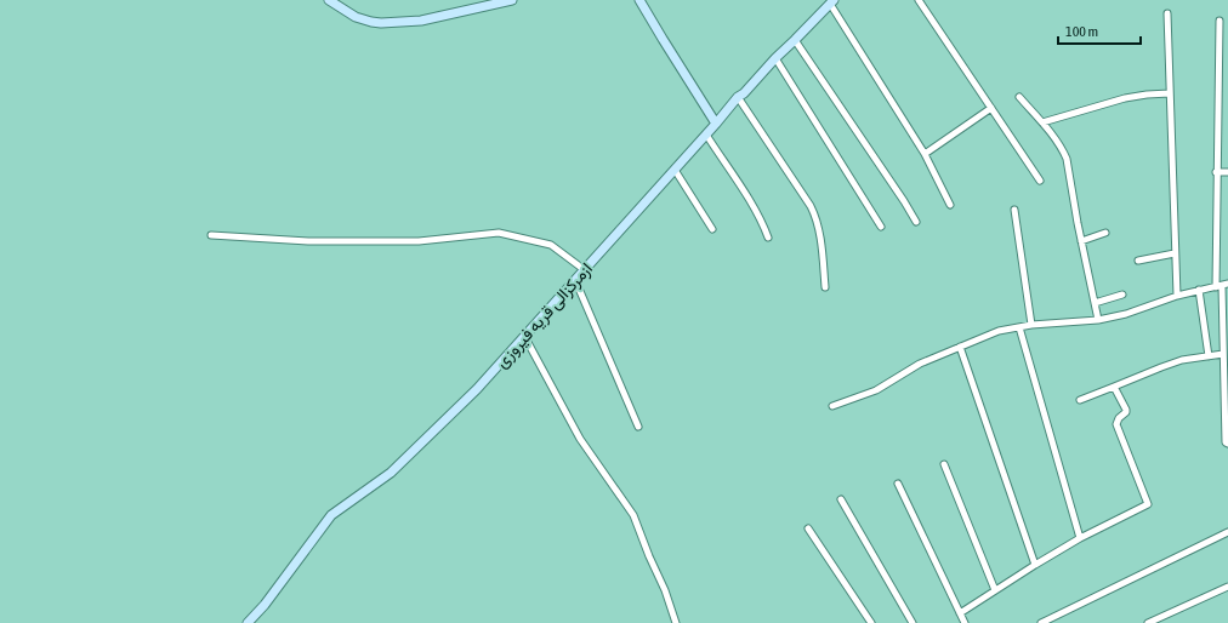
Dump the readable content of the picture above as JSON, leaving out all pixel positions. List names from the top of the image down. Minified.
{"streets":{"main road":["ازمرکزالی قریه فیروزی"]},"scale_bar":"100 m"}
